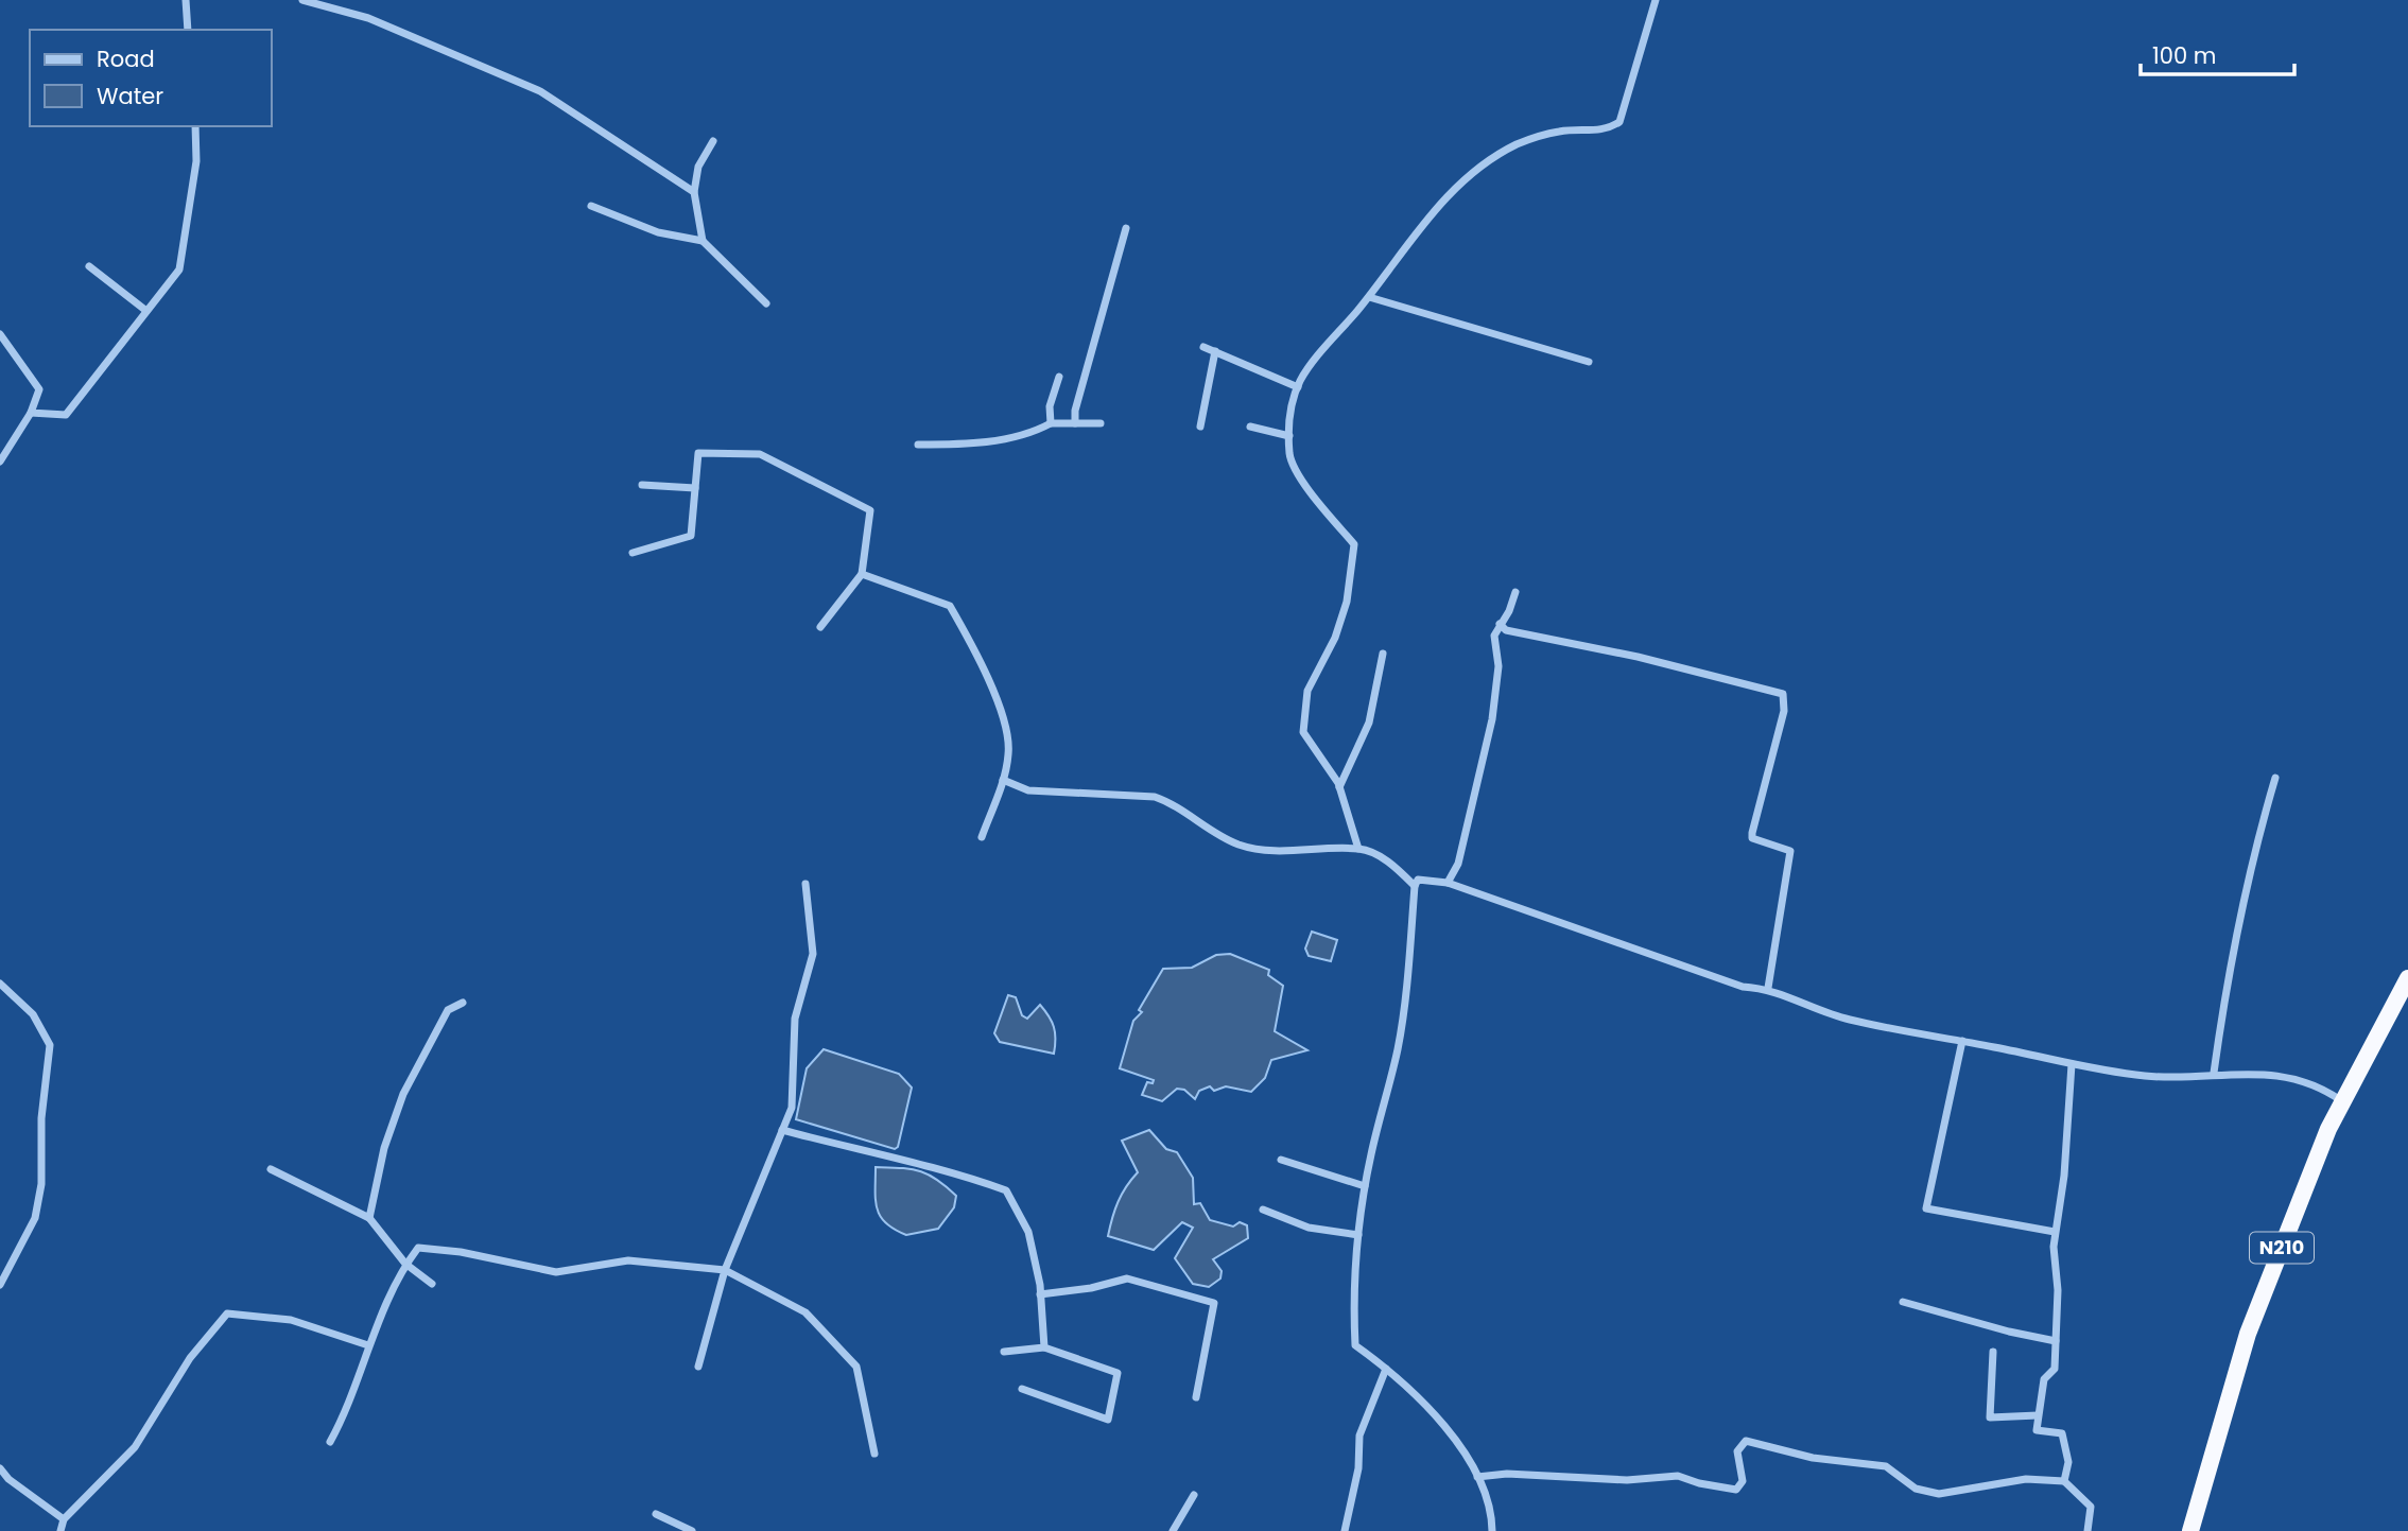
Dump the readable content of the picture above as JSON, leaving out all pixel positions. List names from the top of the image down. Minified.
{"streets":{"highway":["N210"]},"legend":["Road","Water"],"scale_bar":"100 m"}
